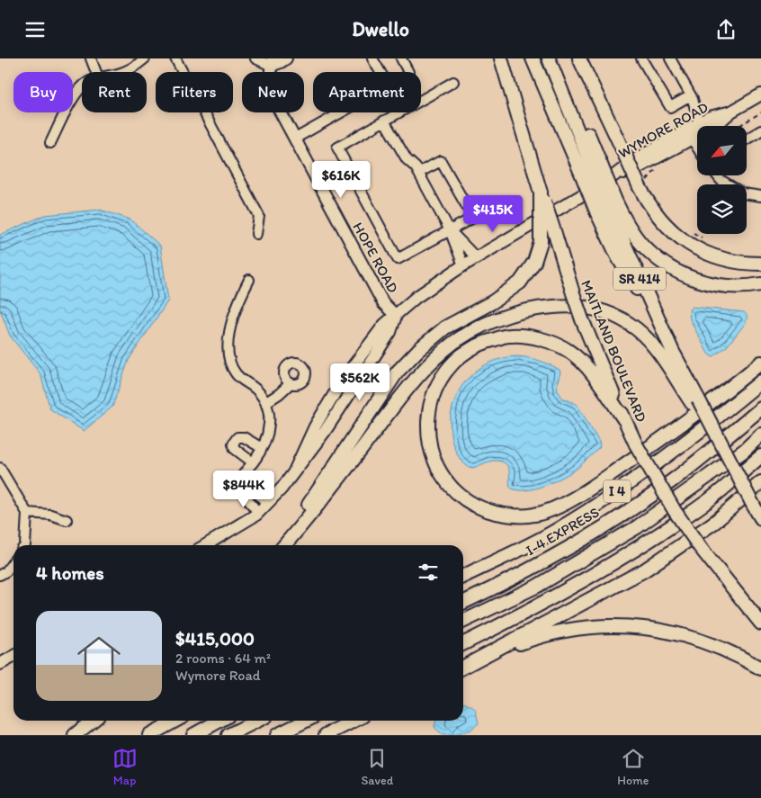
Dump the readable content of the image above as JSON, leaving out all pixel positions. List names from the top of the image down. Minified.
{"streets":{"highway":["SR 414","MAITLAND BOULEVARD","I 4","I-4 EXPRESS"],"main road":["WYMORE ROAD","HOPE ROAD"]},"crossings":[["WYMORE ROAD","HOPE ROAD"]],"north":"bottom left","page":{"header":"Dwello","chip":["Buy","Rent","Filters","New","Apartment"],"price":["$616K","$415K","$562K","$844K"],"heading":"4 homes","list":[{"name":"$415,000","note":"2 rooms · 64 m² · Wymore Road"}],"tabs":["Map","Saved","Home"]}}
